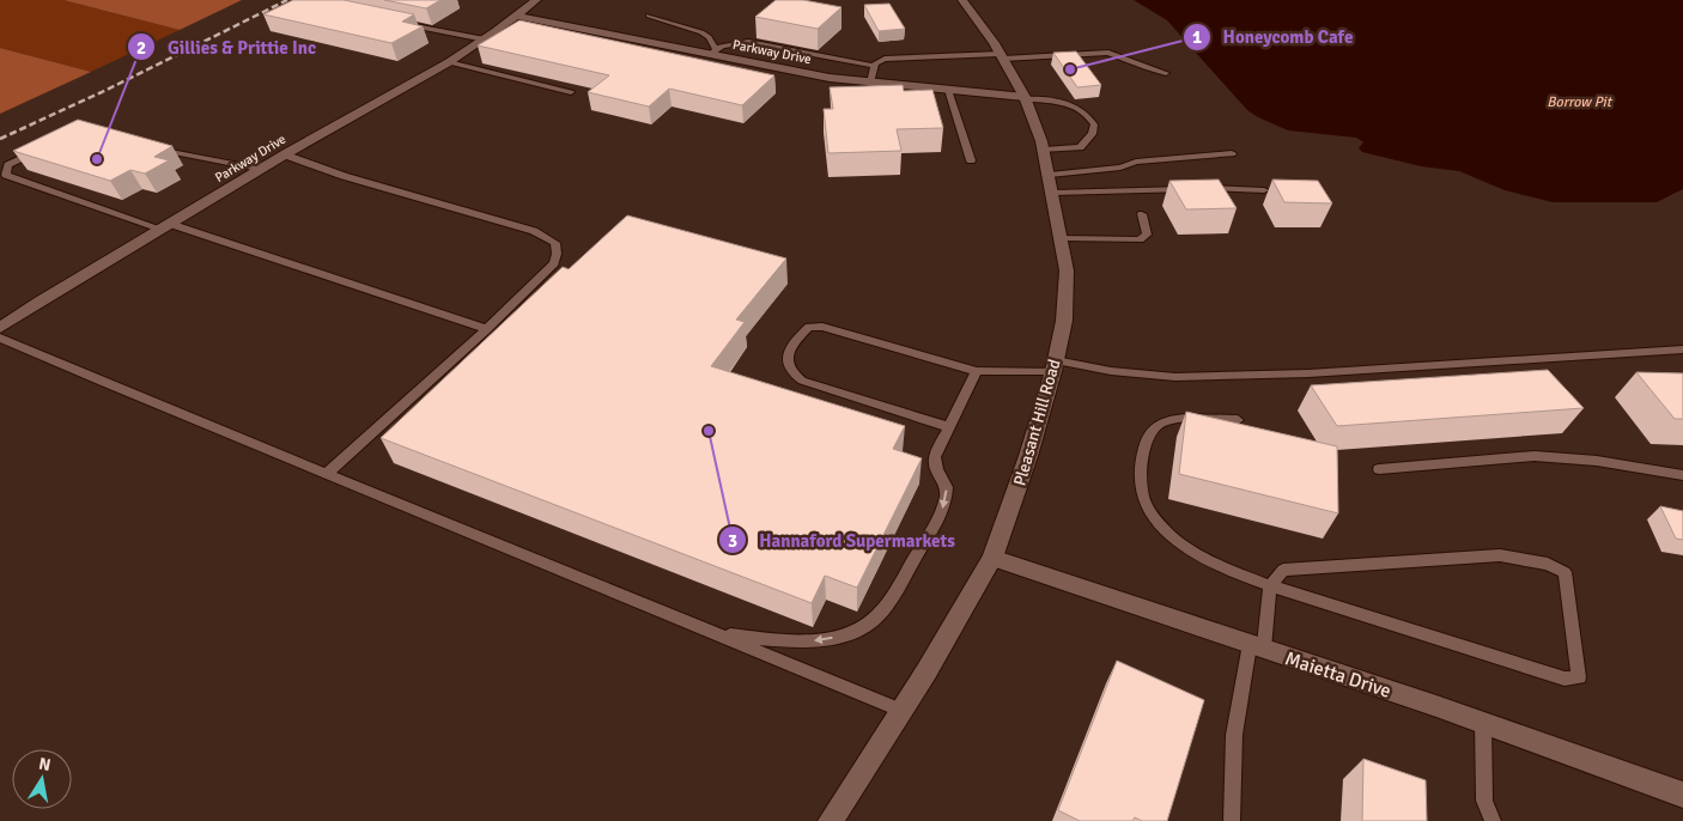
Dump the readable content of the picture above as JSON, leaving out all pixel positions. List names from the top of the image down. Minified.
{"streets":{"street":["Parkway Drive","Pleasant Hill Road","Maietta Drive"]},"crossings":[["Parkway Drive","Pleasant Hill Road"],["Pleasant Hill Road","Maietta Drive"]],"water":["Borrow Pit"],"places":["Honeycomb Cafe","Gillies & Prittie Inc","Hannaford Supermarkets"],"north":"top"}
